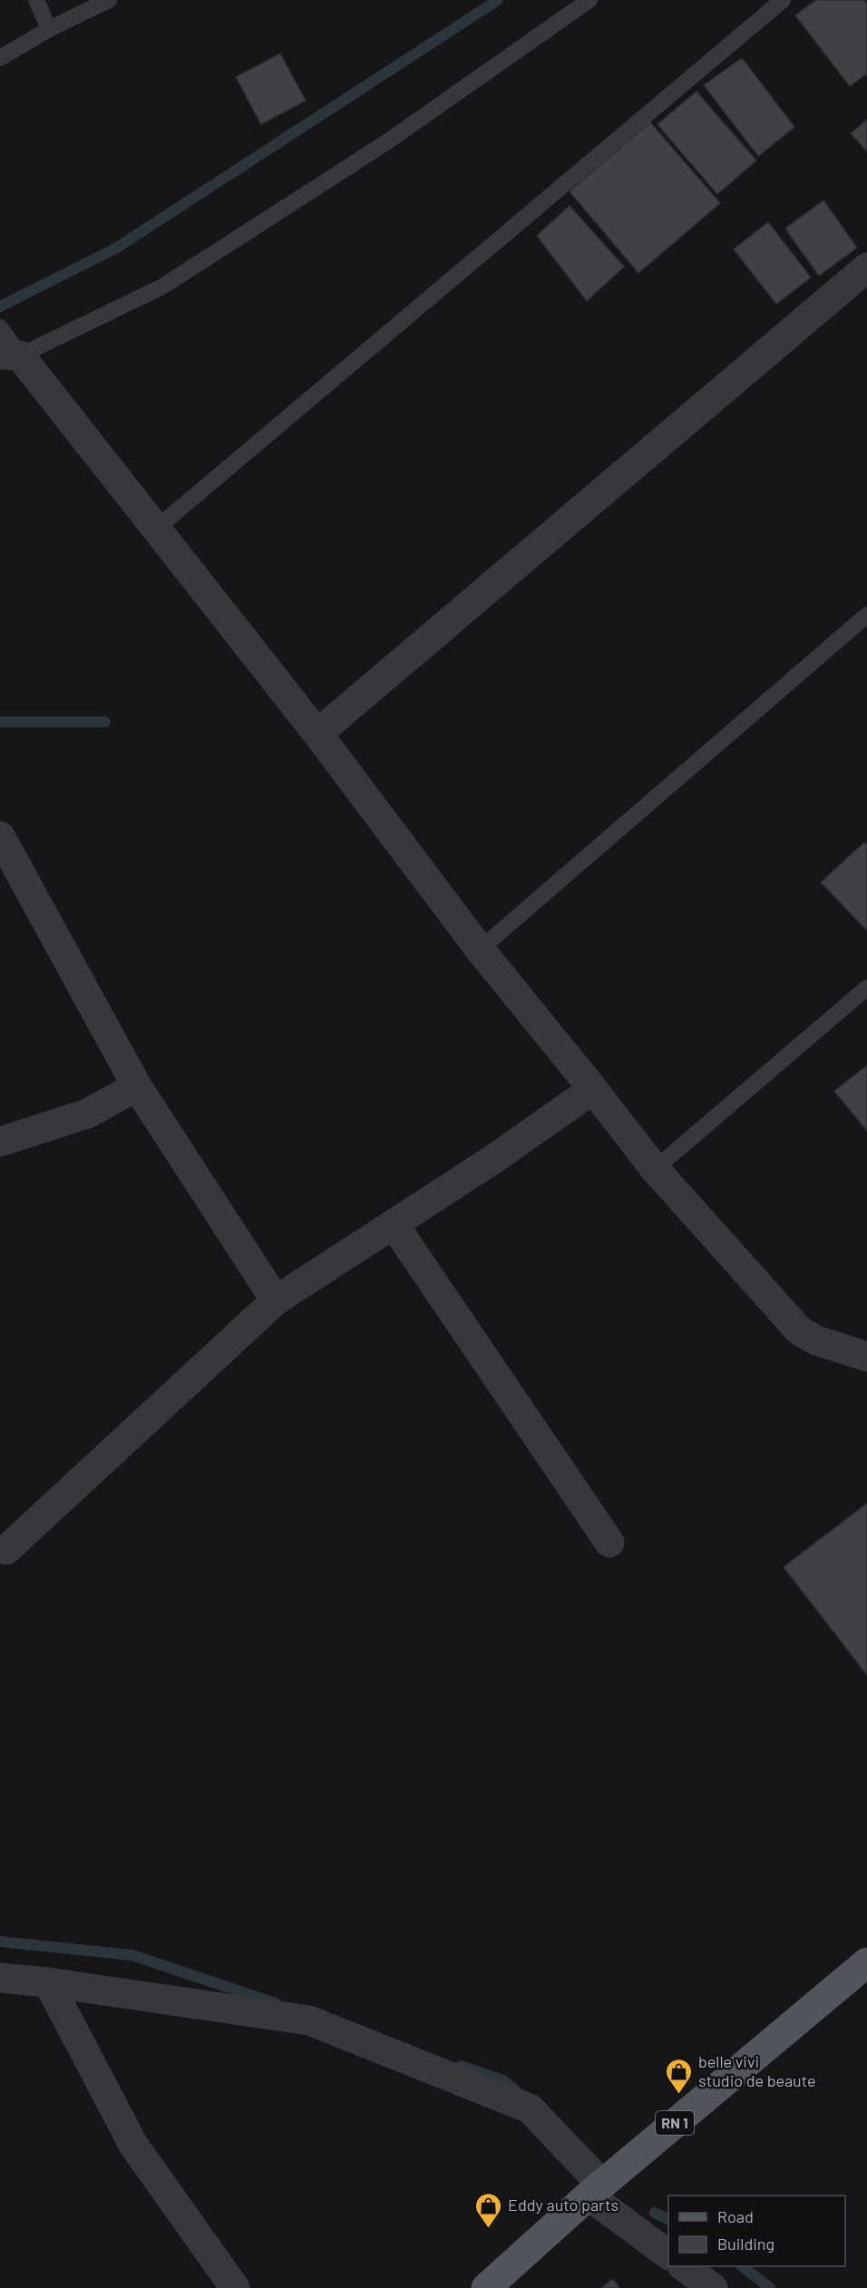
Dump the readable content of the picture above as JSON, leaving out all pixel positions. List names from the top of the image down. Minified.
{"streets":{"main road":["RN 1"]},"places":{"shop":["belle vivi studio de beaute","Eddy auto parts"]},"legend":["Road","Building"]}
